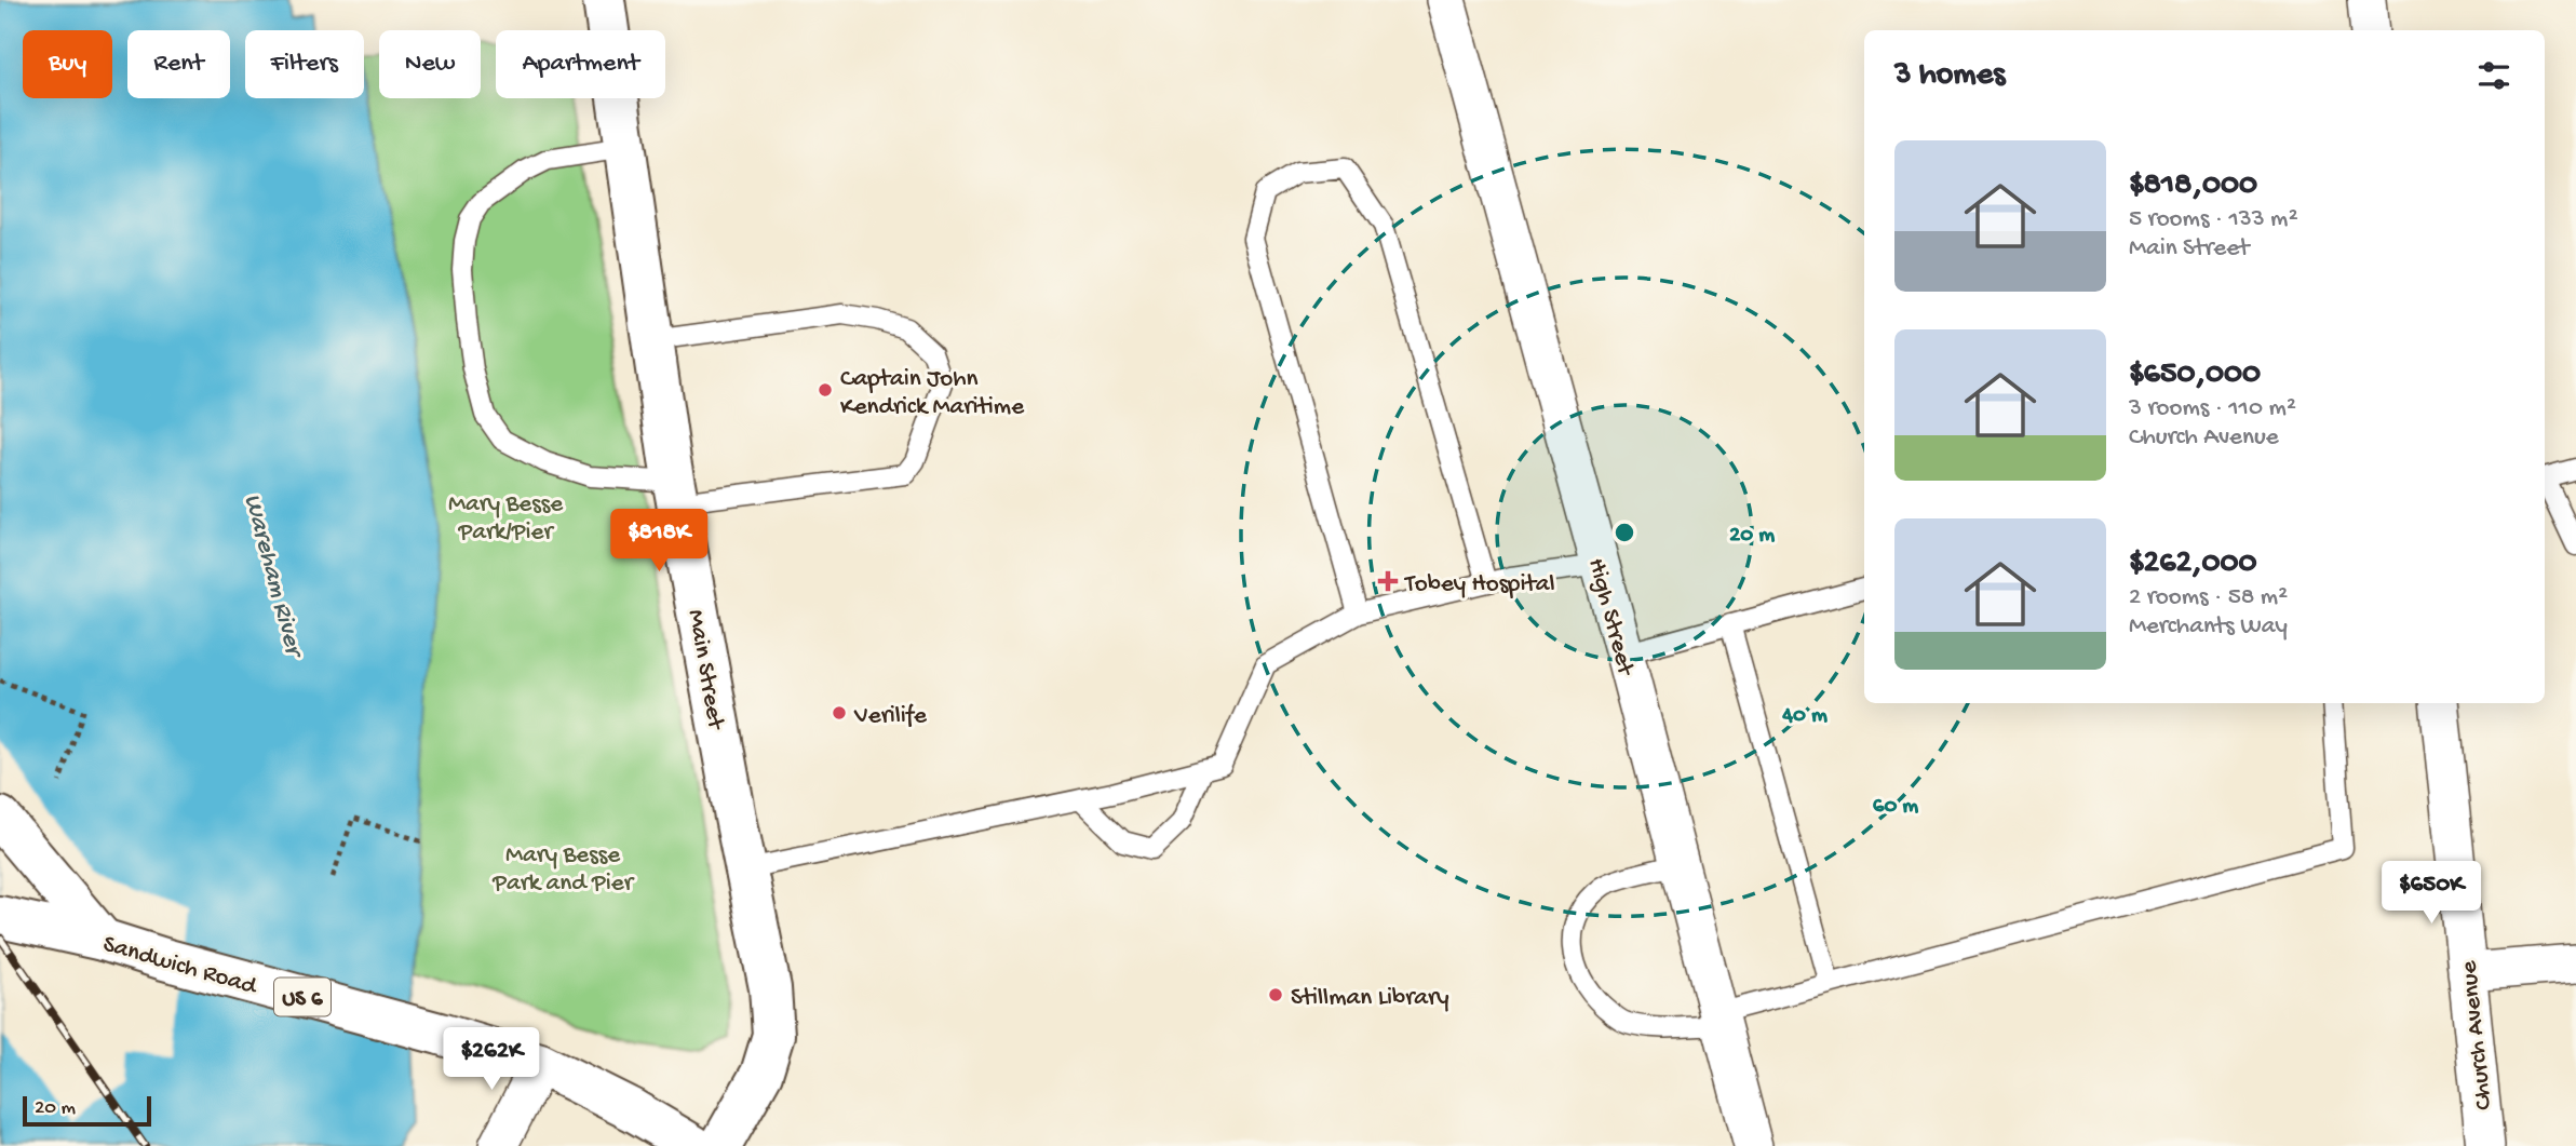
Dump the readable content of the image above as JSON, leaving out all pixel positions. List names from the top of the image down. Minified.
{"streets":{"street":["High Street","Main Street","Sandwich Road","US 6","Church Avenue"]},"water":["Wareham River"],"parks":["Mary Besse Park/Pier","Mary Besse Park and Pier"],"places":{"other":["Captain John Kendrick Maritime","Verilife","Stillman Library"],"health":["Tobey Hospital"]},"scale_bar":"20 m","page":{"chip":["Buy","Rent","Filters","New","Apartment"],"heading":"3 homes","list":[{"name":"$818,000","note":"5 rooms · 133 m² · Main Street"},{"name":"$650,000","note":"3 rooms · 110 m² · Church Avenue"},{"name":"$262,000","note":"2 rooms · 58 m² · Merchants Way"}],"price":["$818K","$650K","$262K"],"scale":"20 m"},"rings":["20 m","40 m","60 m"]}
